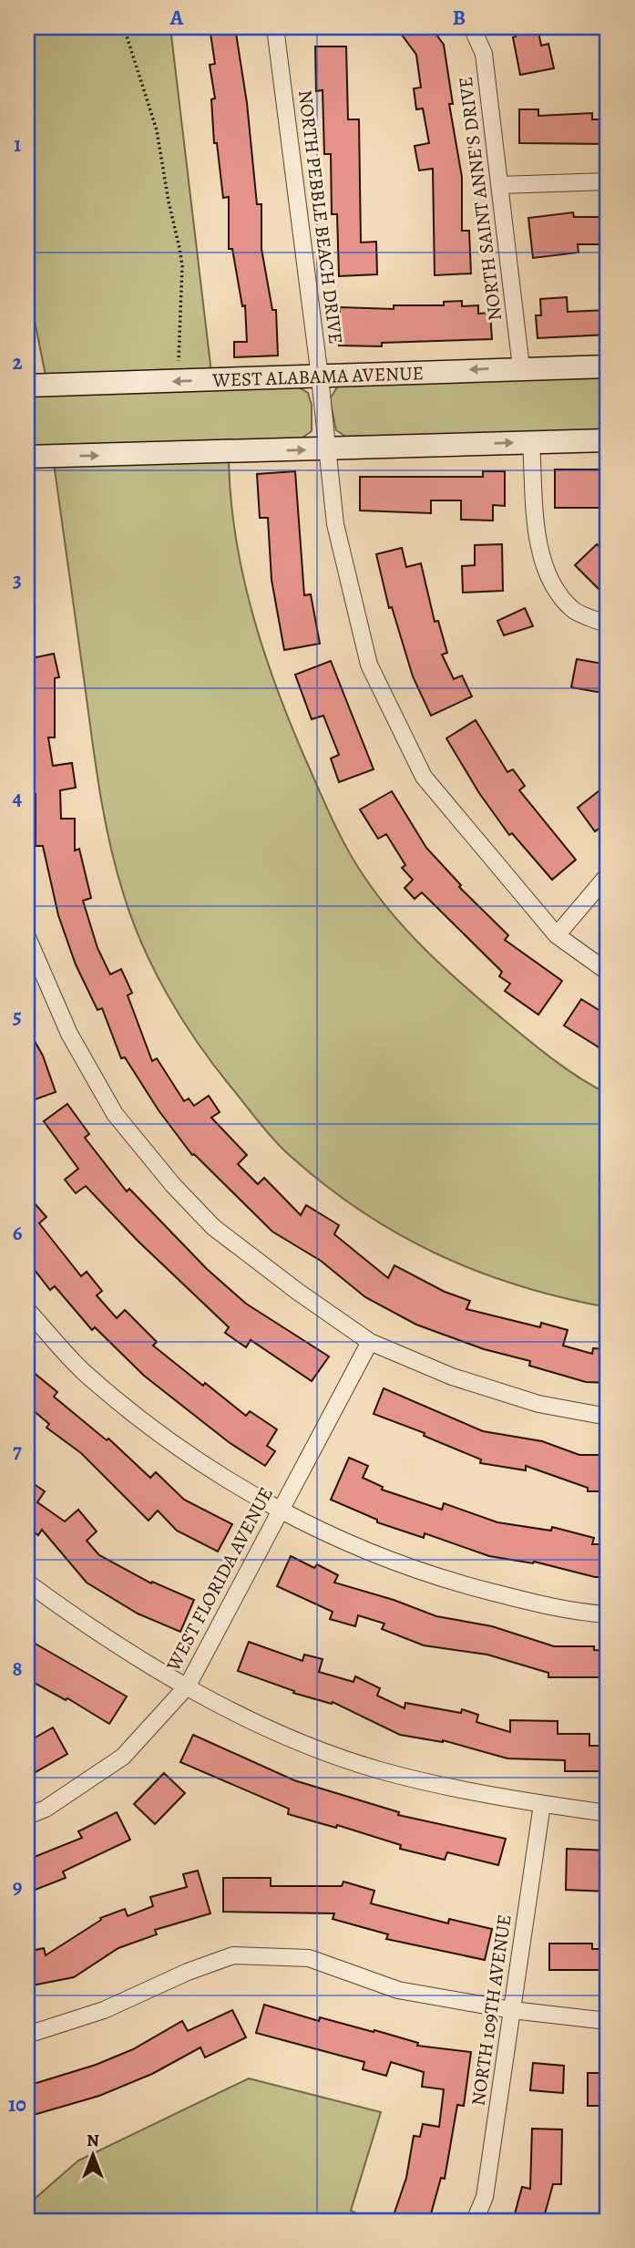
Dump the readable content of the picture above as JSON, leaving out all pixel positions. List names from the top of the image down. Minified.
{"streets":{"street":["NORTH SAINT ANNE'S DRIVE","NORTH PEBBLE BEACH DRIVE","WEST ALABAMA AVENUE","WEST FLORIDA AVENUE","NORTH 109TH AVENUE"]},"crossings":[["NORTH SAINT ANNE'S DRIVE","WEST ALABAMA AVENUE"],["NORTH PEBBLE BEACH DRIVE","WEST ALABAMA AVENUE"]],"north":"top","grid":{"columns":["A","B"],"rows":["1","2","3","4","5","6","7","8","9","10"]}}
